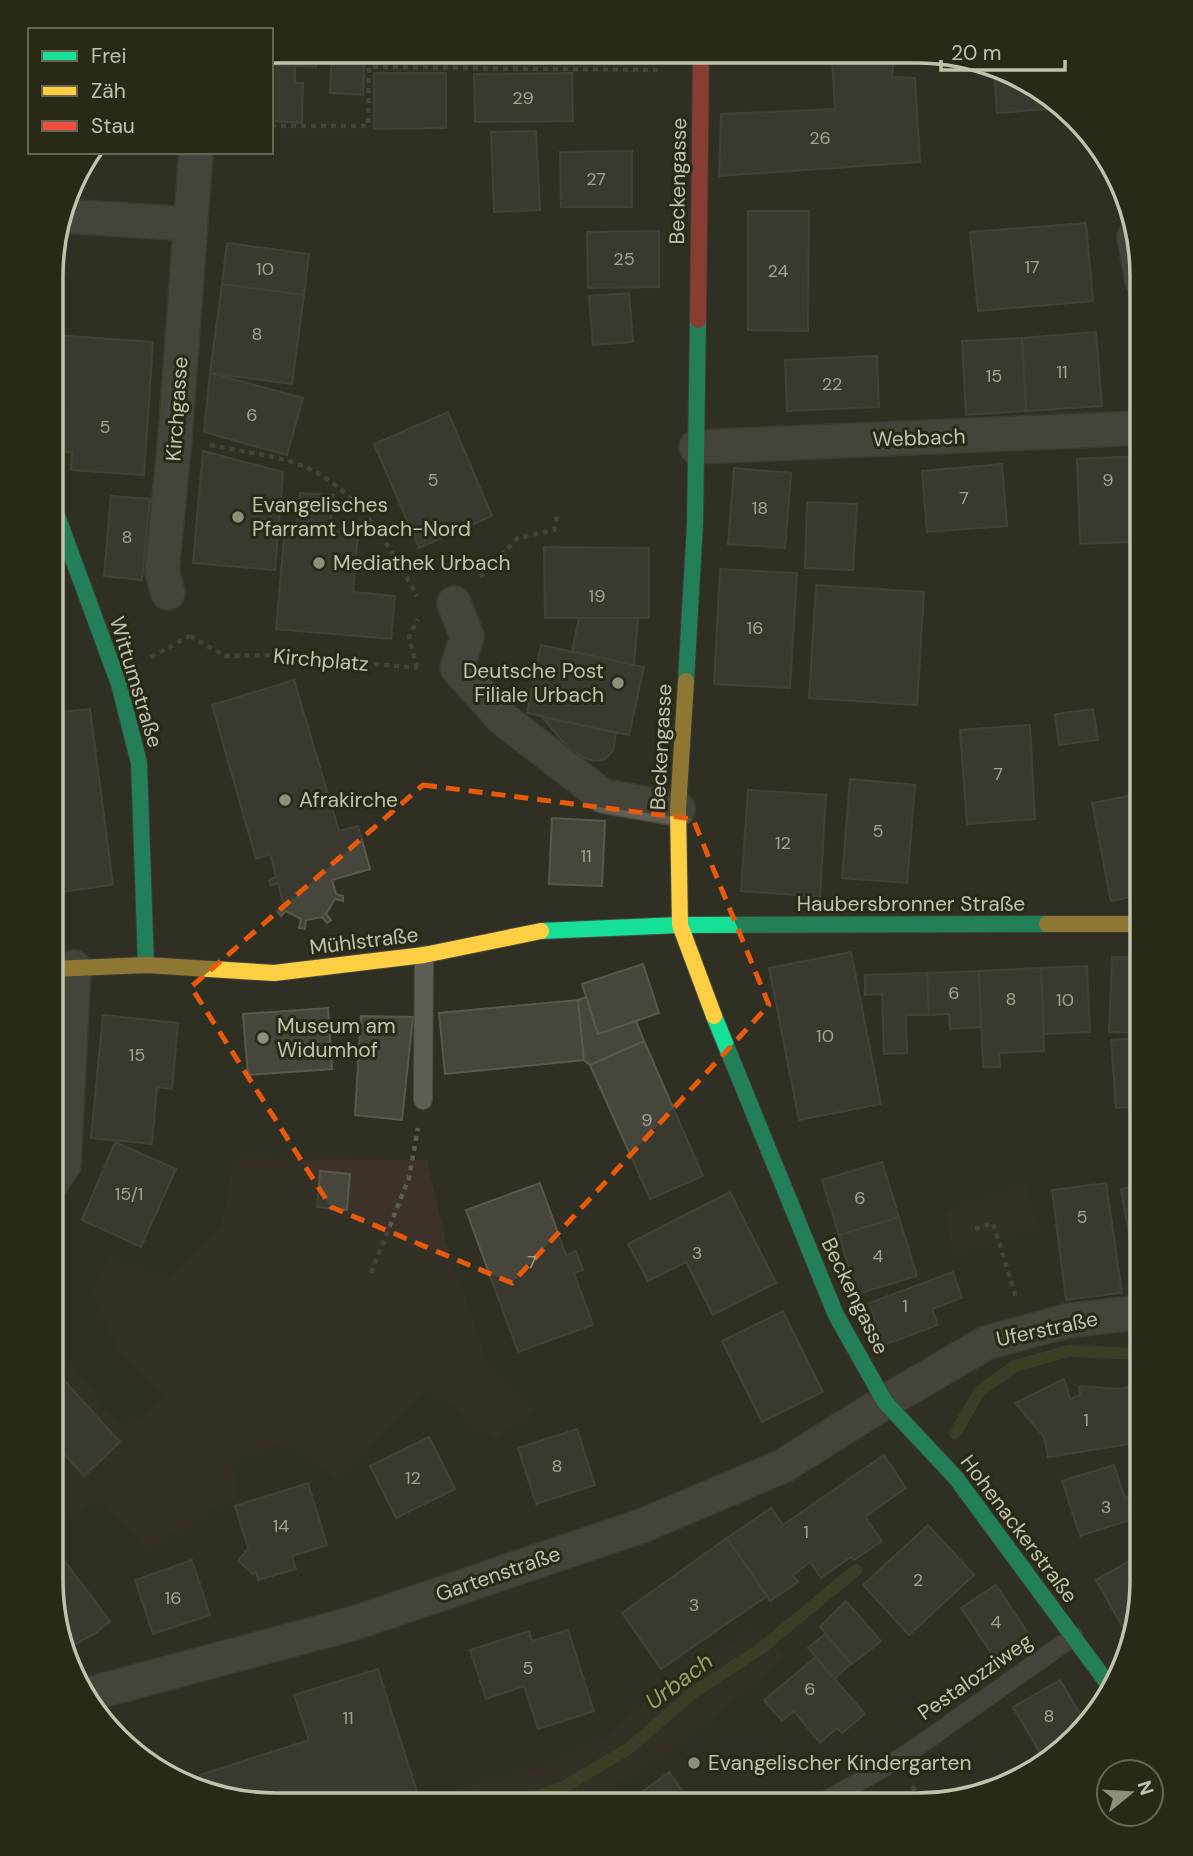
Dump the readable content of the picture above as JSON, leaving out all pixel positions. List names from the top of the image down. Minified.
{"streets":{"street":["Beckengasse","Kirchgasse","Webbach","Wittumstraße","Haubersbronner Straße","Mühlstraße","Uferstraße","Hohenackerstraße","Gartenstraße"],"lane":["Pestalozziweg"],"path":["Kirchplatz"]},"crossings":[["Beckengasse","Webbach"],["Beckengasse","Haubersbronner Straße"],["Beckengasse","Mühlstraße"],["Beckengasse","Uferstraße"],["Beckengasse","Hohenackerstraße"],["Beckengasse","Gartenstraße"],["Wittumstraße","Mühlstraße"],["Haubersbronner Straße","Mühlstraße"],["Uferstraße","Hohenackerstraße"],["Uferstraße","Gartenstraße"],["Hohenackerstraße","Gartenstraße"],["Hohenackerstraße","Pestalozziweg"]],"water":["Urbach"],"places":["Evangelisches Pfarramt Urbach-Nord","Mediathek Urbach","Deutsche Post Filiale Urbach","Afrakirche","Museum am Widumhof","Evangelischer Kindergarten"],"house_numbers":["29","26","27","25","17","10","24","8","11","15","22","6","5","5","9","7","18","8","19","16","7","5","12","11","6","8","10","10","15","9","15/1","6","5","3","4","7","1","1","8","12","3","14","1","2","16","3","4","5","6","8","11"],"legend":["Frei","Zäh","Stau"],"scale_bar":"20 m","north":"right"}
